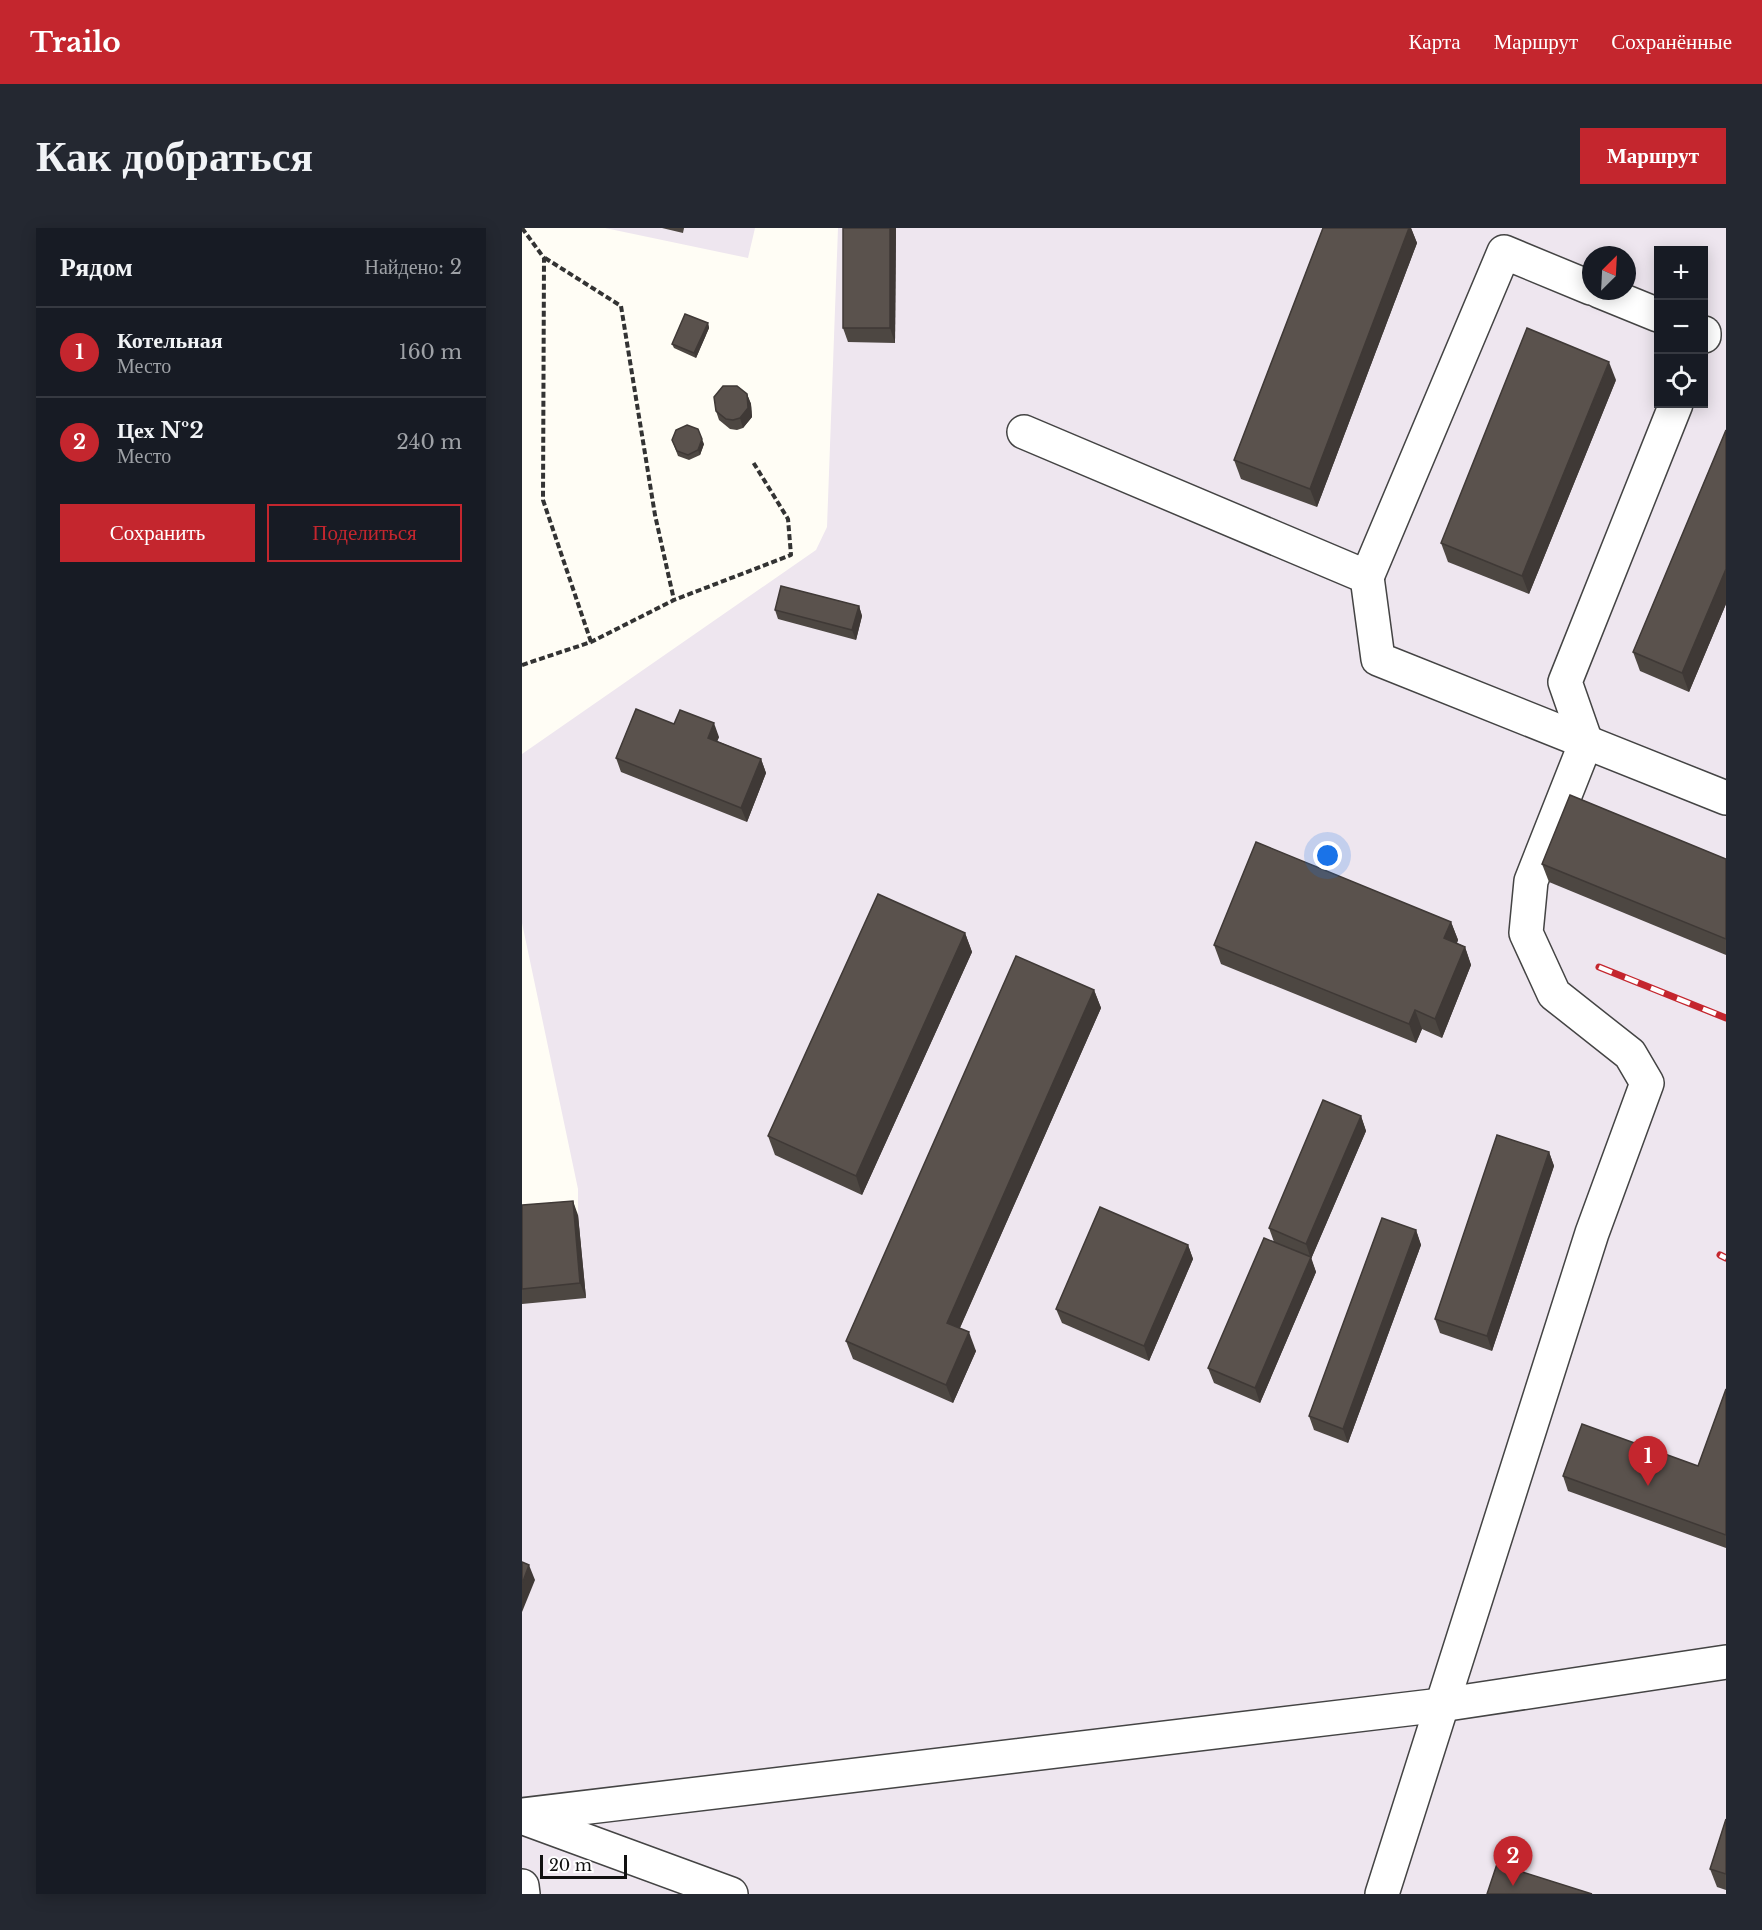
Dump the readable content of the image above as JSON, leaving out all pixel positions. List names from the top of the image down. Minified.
{"scale_bar":"20 m","north":"top right","page":{"header":"Trailo","nav":["Карта","Маршрут","Сохранённые"],"buttons":["Маршрут",["Сохранить","Поделиться"]],"title":"Как добраться","heading":["Рядом","Найдено: 2"],"map_buttons":["+","−"],"list":[{"mark":"1","name":"Котельная","note":"Место","value":"160 m"},{"mark":"2","name":"Цех №2","note":"Место","value":"240 m"}],"pins":["1","2"],"scale":"20 m"}}
